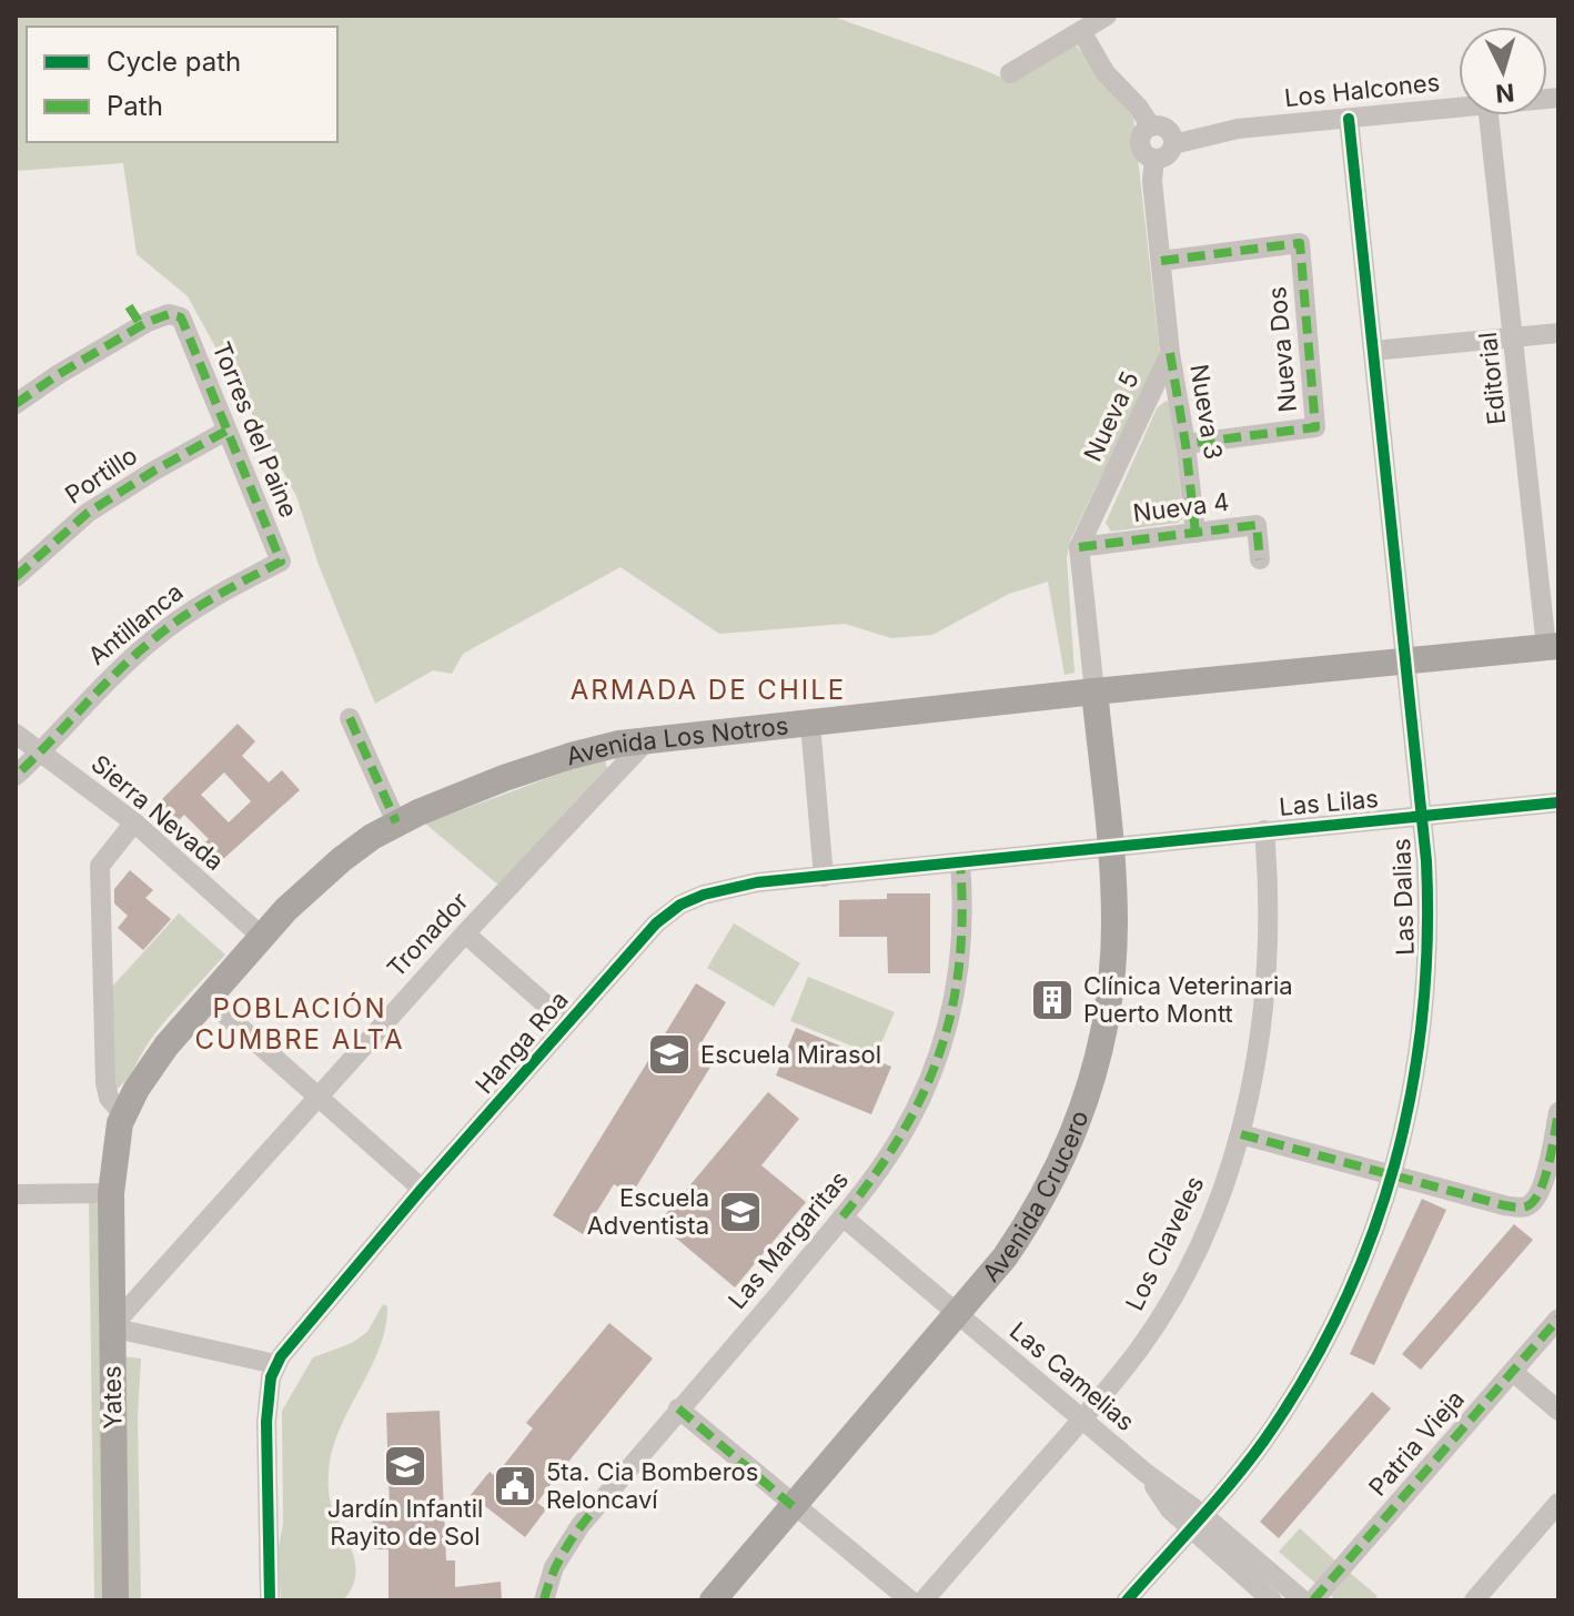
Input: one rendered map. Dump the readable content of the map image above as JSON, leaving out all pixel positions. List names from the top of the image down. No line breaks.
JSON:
{"streets":{"main road":["Avenida Los Notros","Avenida Crucero","Yates"],"street":["Los Halcones","Nueva Dos","Editorial","Nueva 3","Nueva 5","Torres del Paine","Portillo","Nueva 4","Antillanca","Las Lilas","Sierra Nevada","Las Dalias","Tronador","Hanga Roa","Las Margaritas","Los Claveles","Las Camelias","Patria Vieja"]},"crossings":[["Los Halcones","Nueva 5"],["Los Halcones","Las Dalias"],["Nueva Dos","Nueva 3"],["Nueva Dos","Nueva 5"],["Editorial","Avenida Los Notros"],["Nueva 3","Nueva 5"],["Nueva 3","Nueva 4"],["Nueva 5","Nueva 4"],["Torres del Paine","Portillo"],["Torres del Paine","Antillanca"],["Antillanca","Sierra Nevada"],["Avenida Los Notros","Sierra Nevada"],["Avenida Los Notros","Las Dalias"],["Avenida Los Notros","Tronador"],["Avenida Los Notros","Avenida Crucero"],["Avenida Los Notros","Yates"],["Las Lilas","Las Dalias"],["Las Lilas","Hanga Roa"],["Las Lilas","Avenida Crucero"],["Las Lilas","Los Claveles"],["Las Dalias","Las Camelias"],["Tronador","Yates"],["Hanga Roa","Avenida Crucero"],["Hanga Roa","Las Margaritas"],["Avenida Crucero","Las Camelias"],["Las Margaritas","Las Camelias"],["Los Claveles","Las Camelias"]],"districts":["ARMADA DE CHILE","POBLACIÓN CUMBRE ALTA"],"places":{"building":["Clínica Veterinaria Puerto Montt"],"school or university":["Escuela Mirasol","Escuela Adventista","Jardín Infantil Rayito de Sol"],"public building":["5ta. Cia Bomberos Reloncaví"]},"legend":["Cycle path","Path"],"north":"bottom"}
